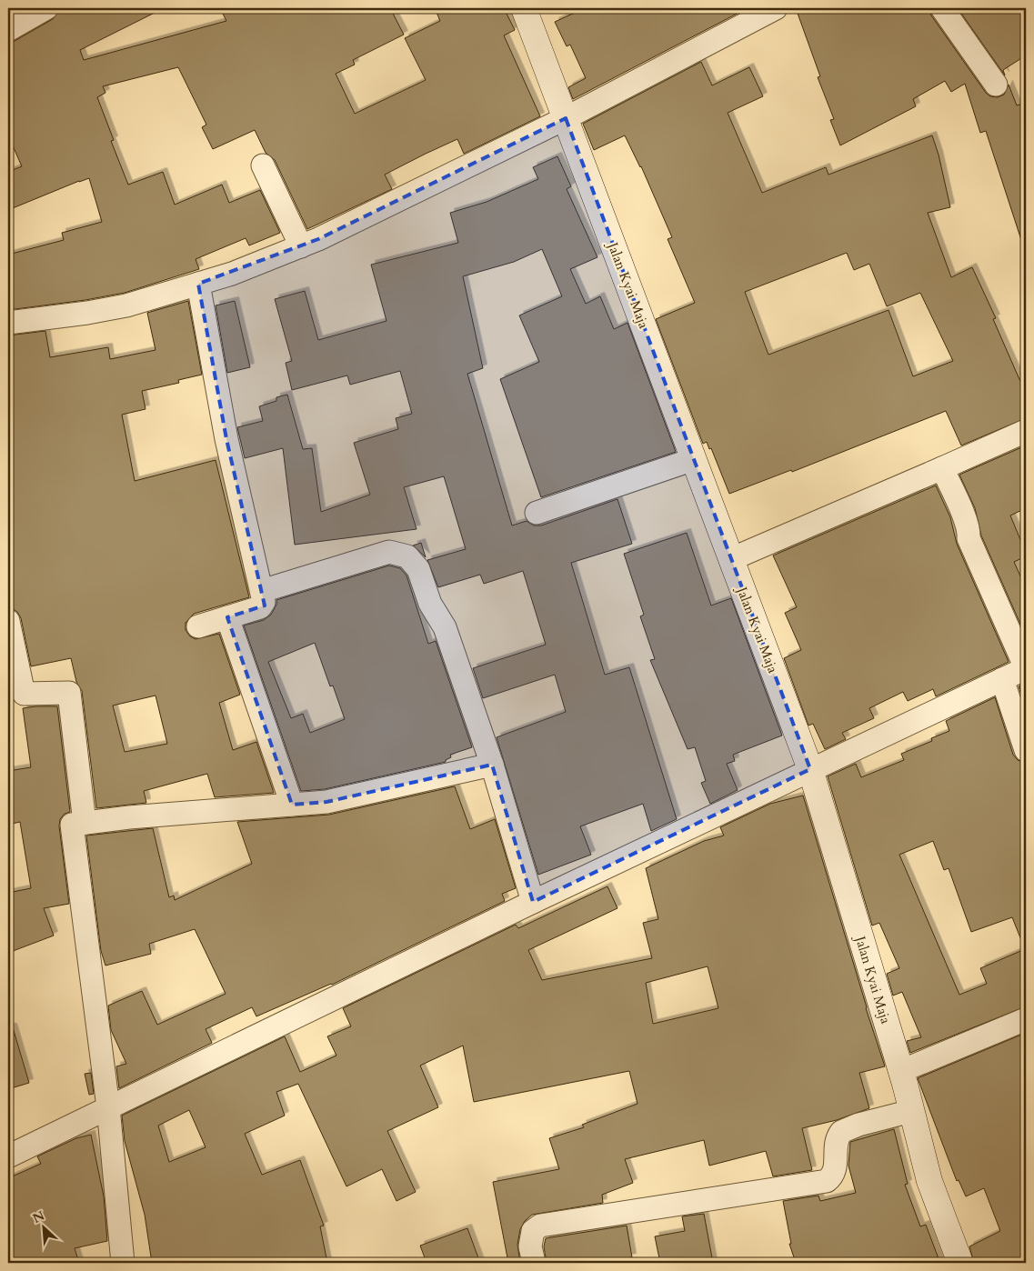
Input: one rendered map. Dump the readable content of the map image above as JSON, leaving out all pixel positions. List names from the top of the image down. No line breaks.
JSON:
{"streets":{"street":["Jalan Kyai Maja"]},"north":"top left"}
